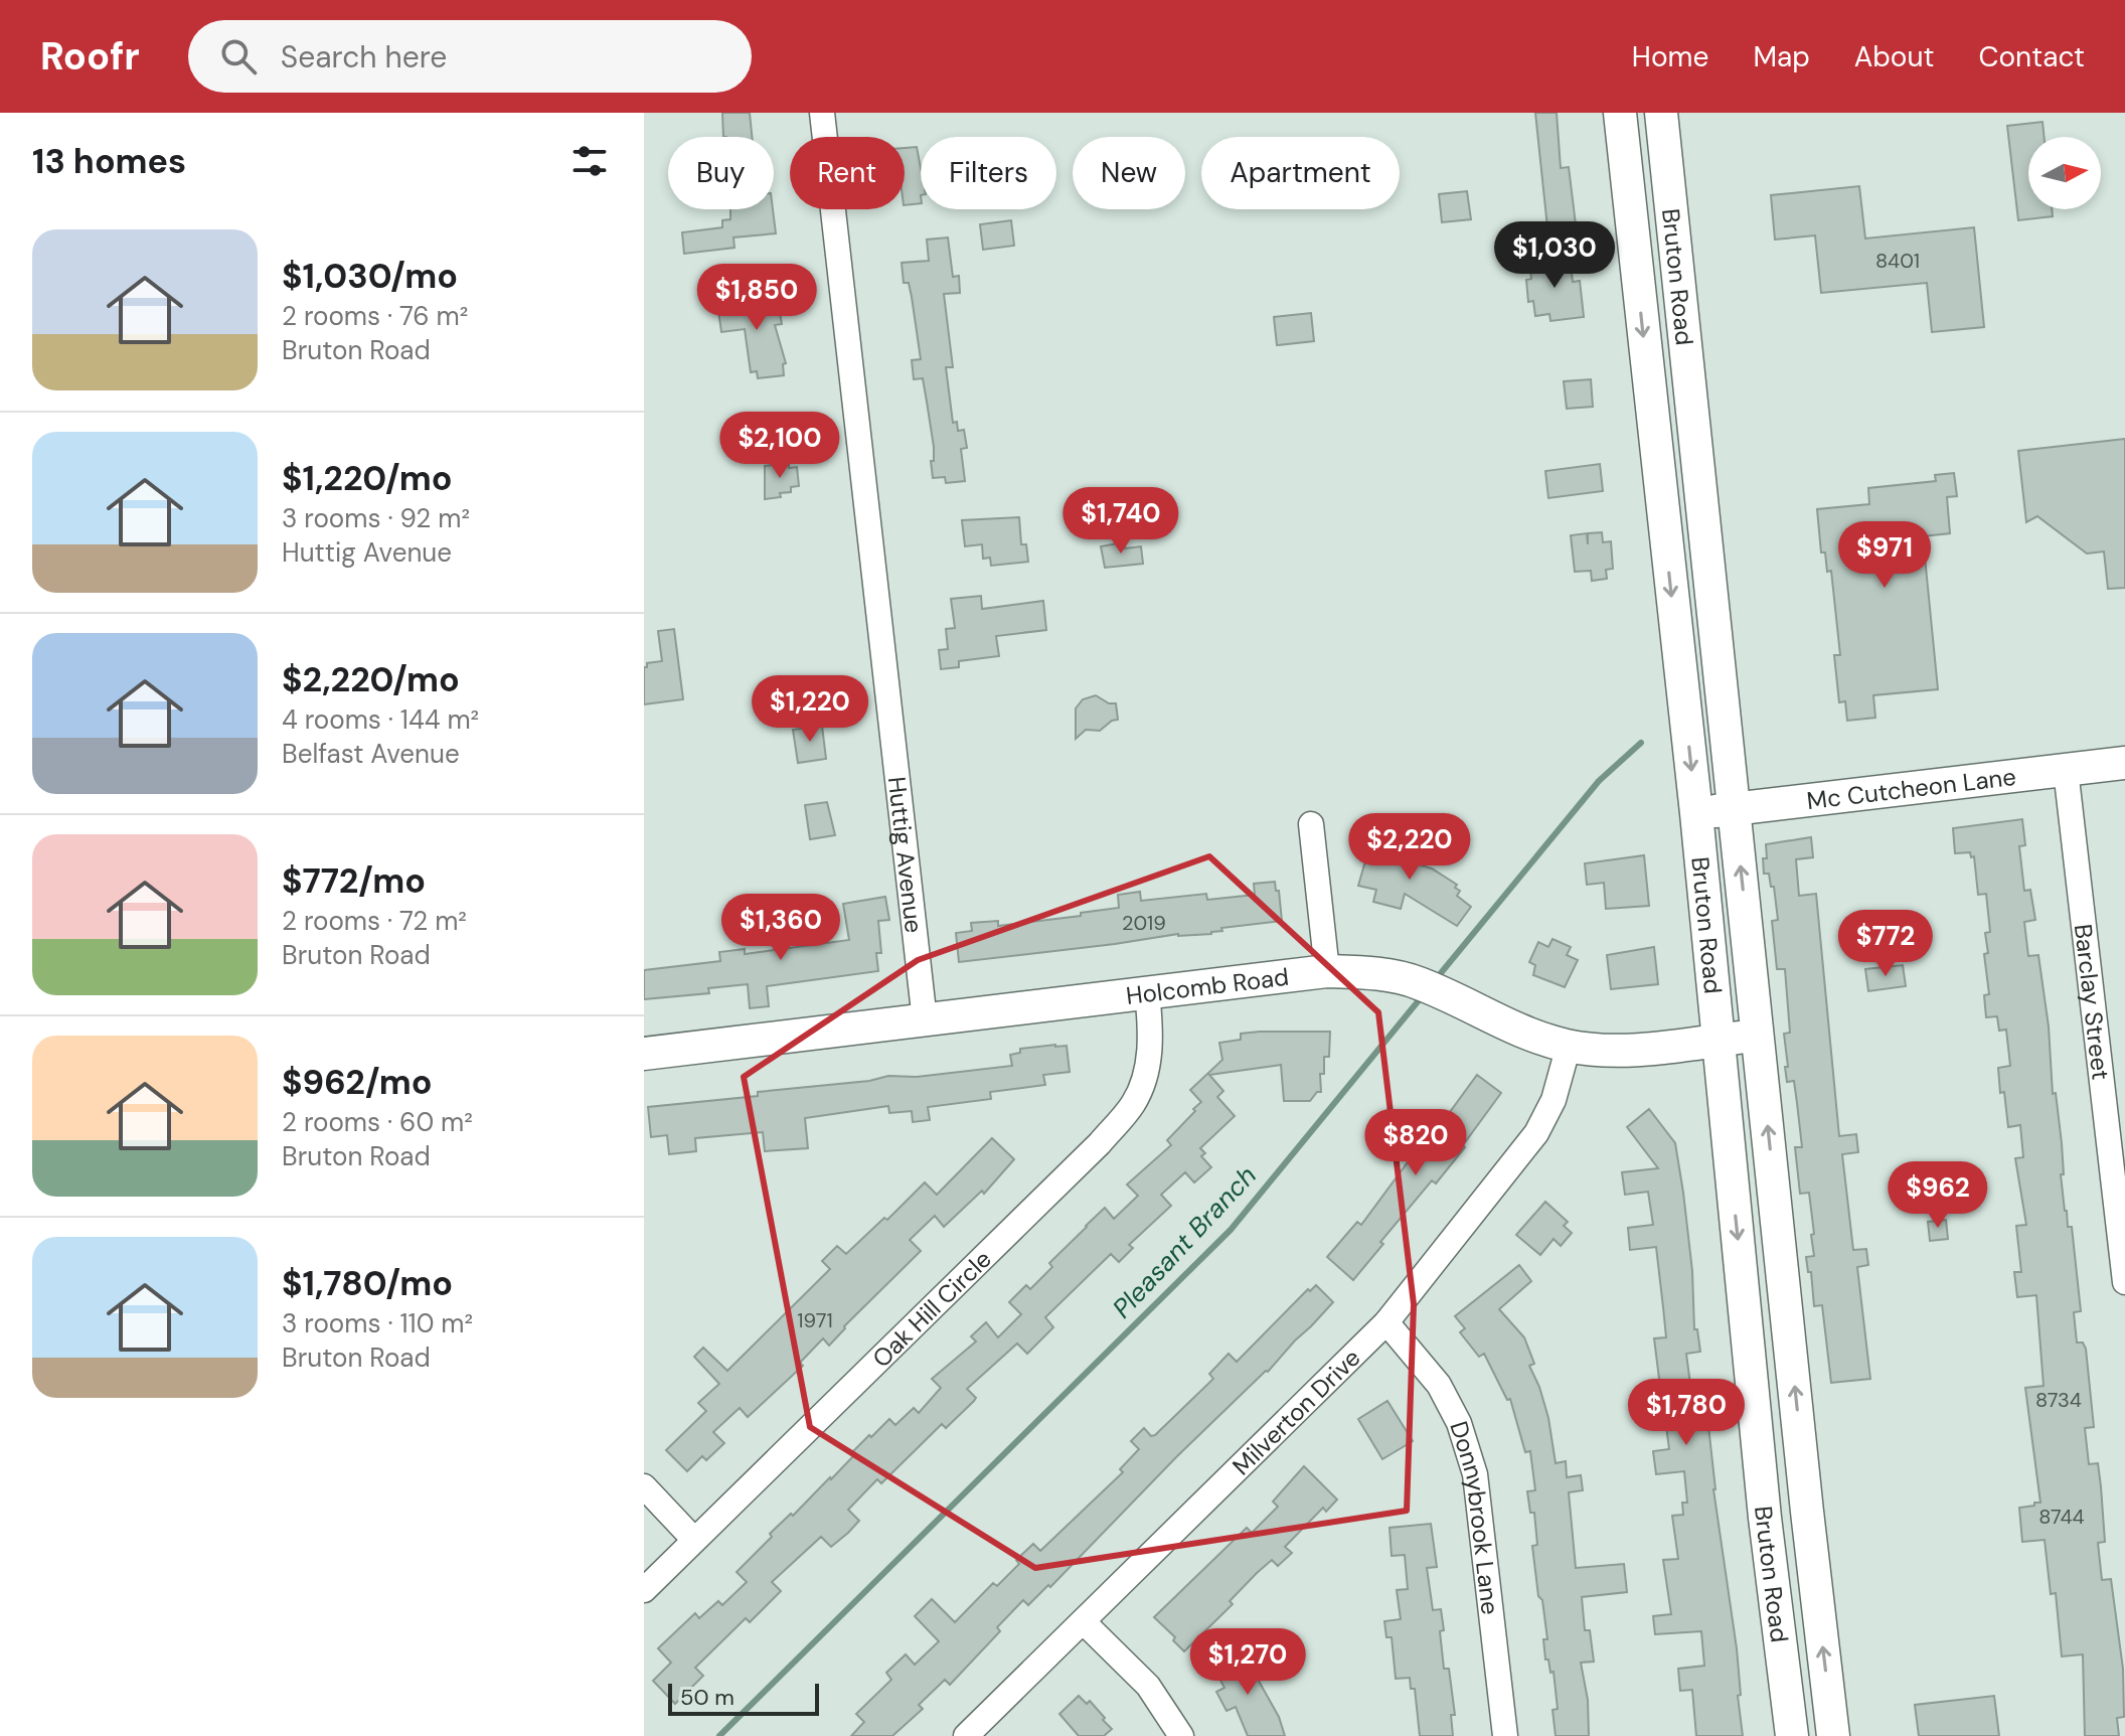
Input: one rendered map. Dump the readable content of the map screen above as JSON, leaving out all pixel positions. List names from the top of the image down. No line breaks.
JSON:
{"streets":{"main road":["Bruton Road","Mc Cutcheon Lane","Holcomb Road"],"street":["Huttig Avenue","Barclay Street","Oak Hill Circle","Milverton Drive","Donnybrook Lane"]},"crossings":[["Bruton Road","Mc Cutcheon Lane"],["Bruton Road","Holcomb Road"],["Mc Cutcheon Lane","Barclay Street"],["Huttig Avenue","Holcomb Road"],["Holcomb Road","Oak Hill Circle"],["Holcomb Road","Milverton Drive"],["Milverton Drive","Donnybrook Lane"]],"water":["Pleasant Branch"],"house_numbers":["8401","2019","1971","8734","8744"],"scale_bar":"50 m","north":"right","page":{"header":"Roofr","search":"Search here","nav":["Home","Map","About","Contact"],"heading":"13 homes","chip":["Buy","Rent","Filters","New","Apartment"],"list":[{"name":"$1,030/mo","note":"2 rooms · 76 m² · Bruton Road"},{"name":"$1,220/mo","note":"3 rooms · 92 m² · Huttig Avenue"},{"name":"$2,220/mo","note":"4 rooms · 144 m² · Belfast Avenue"},{"name":"$772/mo","note":"2 rooms · 72 m² · Bruton Road"},{"name":"$962/mo","note":"2 rooms · 60 m² · Bruton Road"},{"name":"$1,780/mo","note":"3 rooms · 110 m² · Bruton Road"}],"price":["$1,030","$1,850","$2,100","$1,740","$971","$1,220","$2,220","$1,360","$772","$820","$962","$1,780","$1,270"],"scale":"50 m"}}
